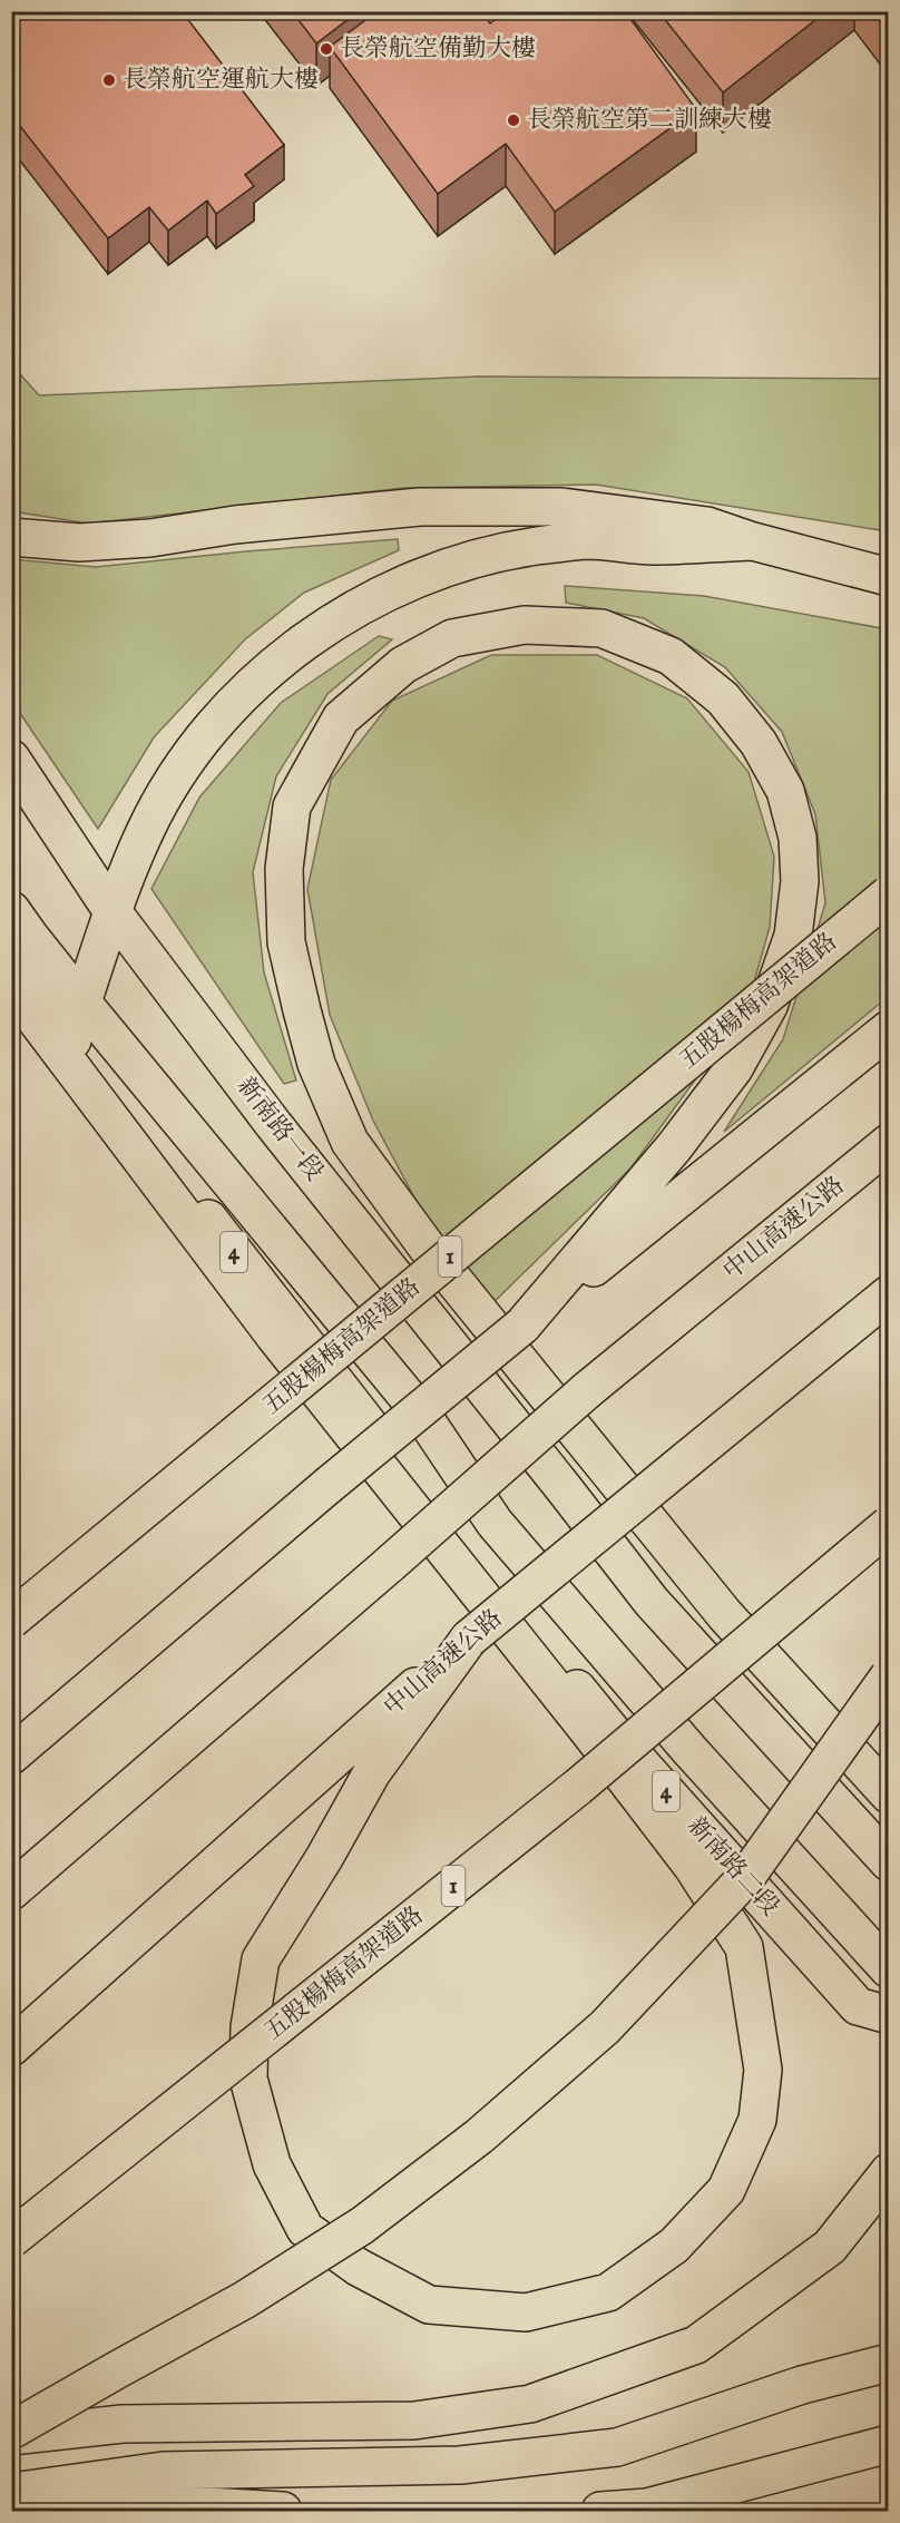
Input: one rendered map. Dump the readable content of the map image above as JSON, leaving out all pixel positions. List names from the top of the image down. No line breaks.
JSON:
{"streets":{"main road":["五股楊梅高架道路","新南路一段","中山高速公路","4","1","新南路二段"]},"crossings":[["4","新南路二段"]],"places":["長榮航空備勤大樓","長榮航空運航大樓","長榮航空第二訓練大樓"]}
